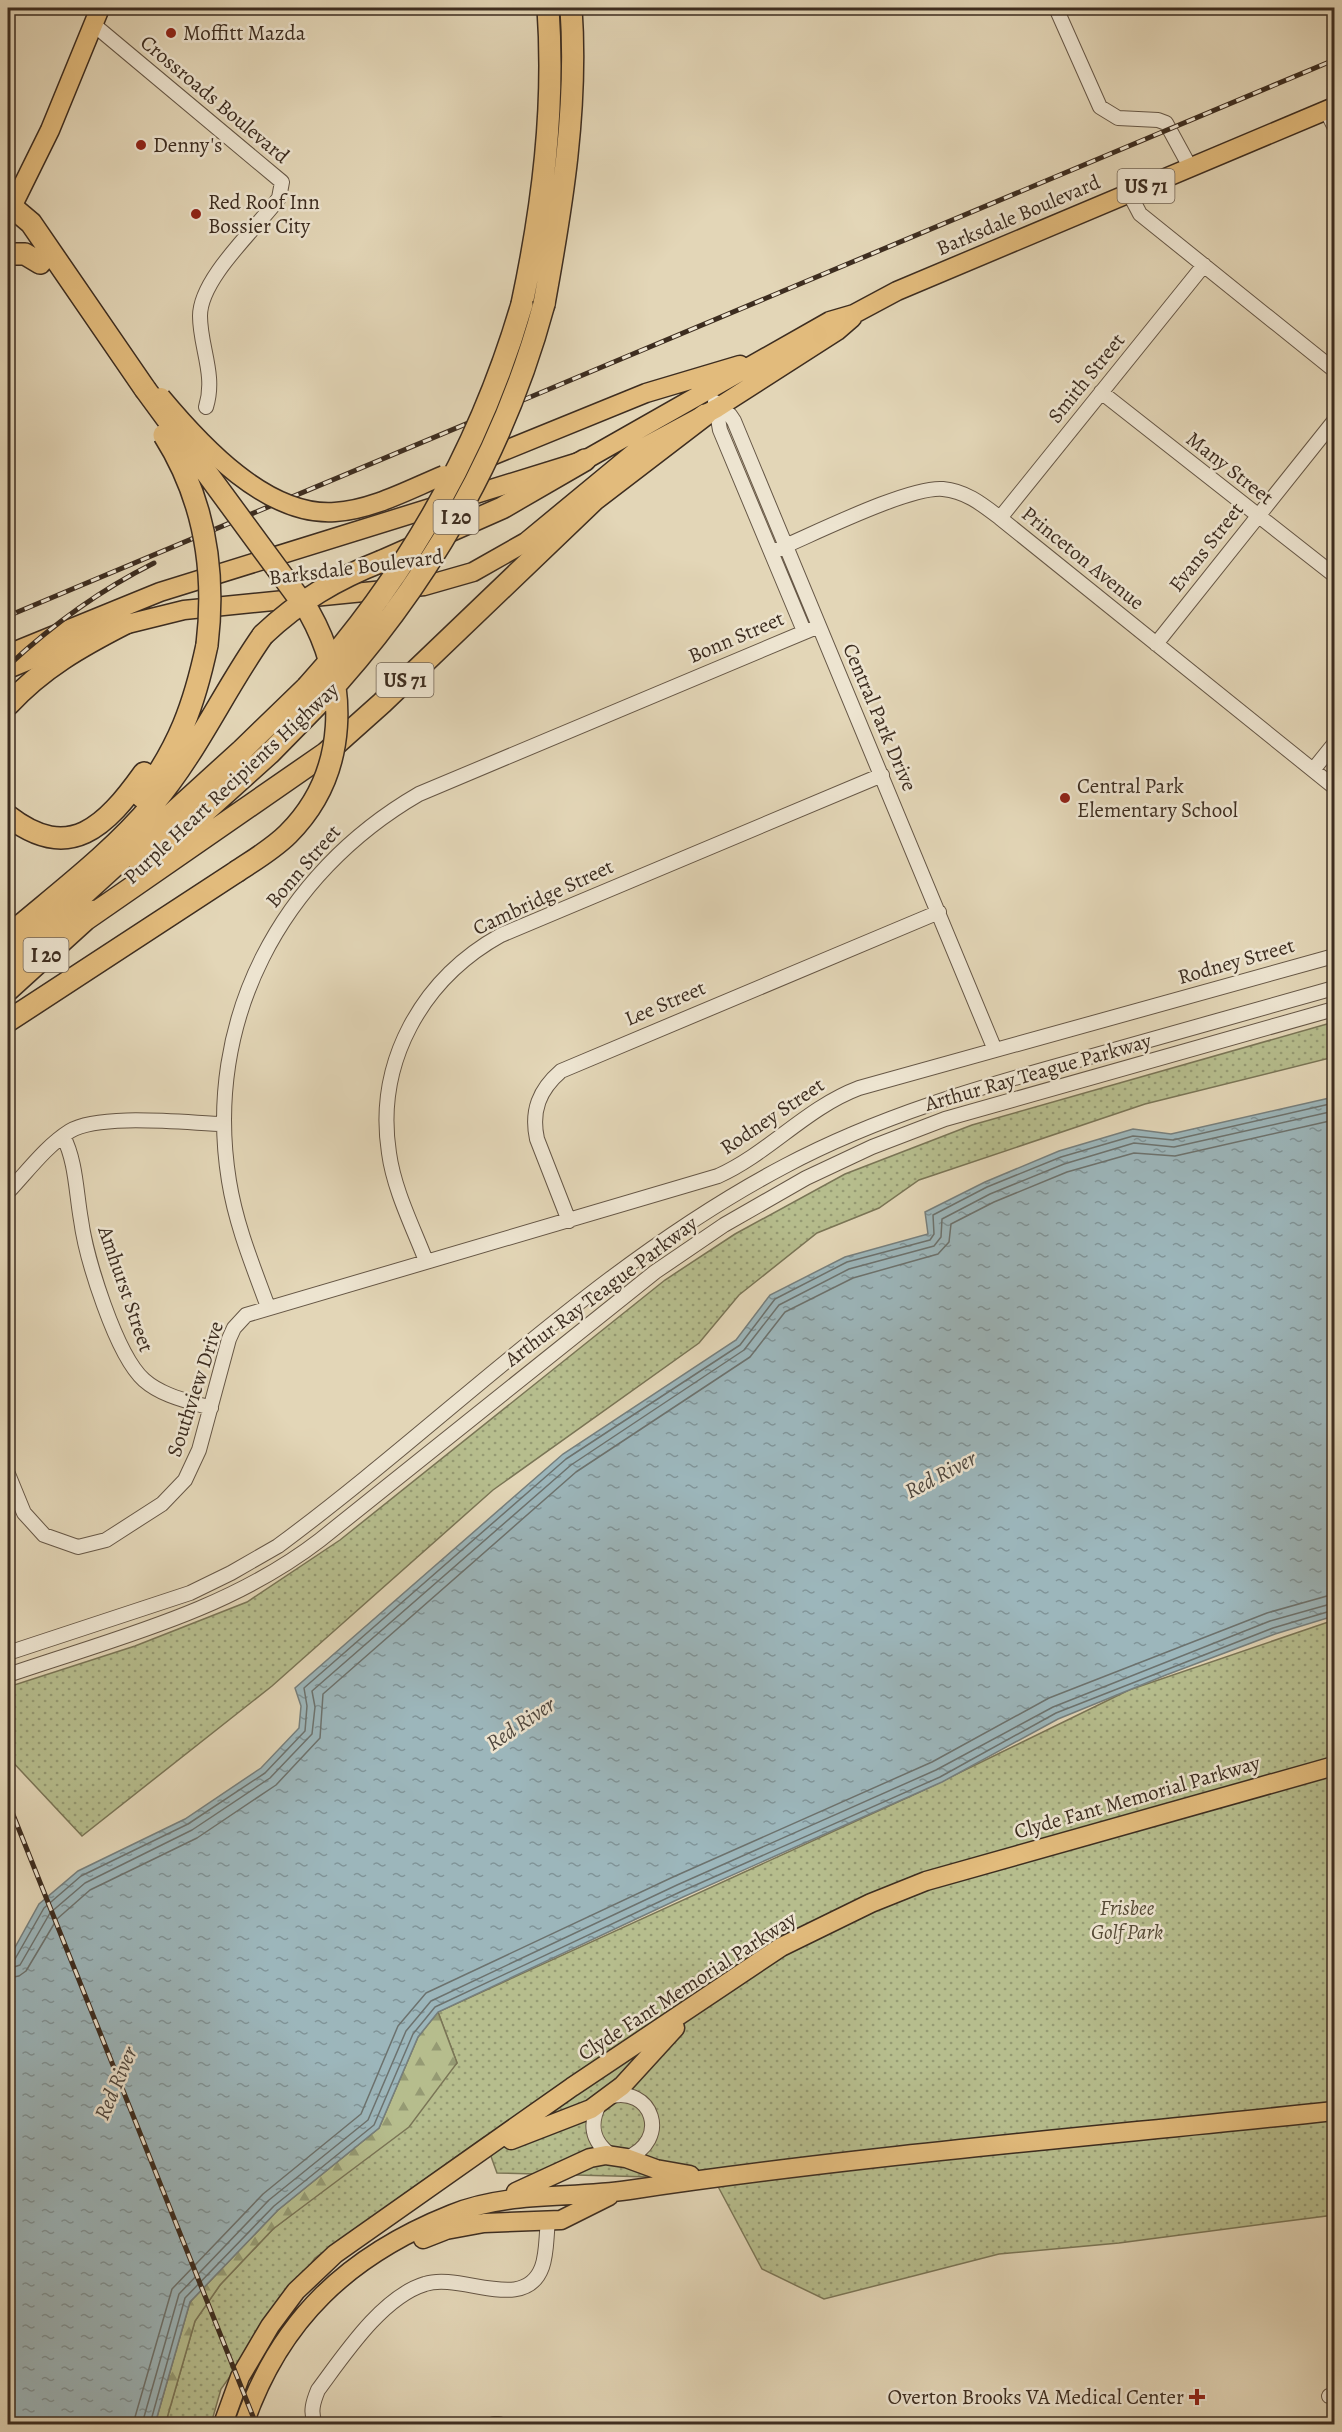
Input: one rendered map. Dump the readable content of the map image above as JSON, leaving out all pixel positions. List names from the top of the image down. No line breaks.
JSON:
{"streets":{"highway":["US 71","I 20","Purple Heart Recipients Highway"],"main road":["Barksdale Boulevard","Clyde Fant Memorial Parkway"],"street":["Crossroads Boulevard","Smith Street","Many Street","Evans Street","Princeton Avenue","Bonn Street","Central Park Drive","Cambridge Street","Rodney Street","Lee Street","Arthur Ray Teague Parkway","Amhurst Street","Southview Drive"]},"crossings":[["US 71","Barksdale Boulevard"],["US 71","Central Park Drive"],["US 71","Purple Heart Recipients Highway"],["Barksdale Boulevard","Central Park Drive"],["Smith Street","Many Street"],["Smith Street","Princeton Avenue"],["Many Street","Evans Street"],["Evans Street","Princeton Avenue"],["Princeton Avenue","Central Park Drive"],["Bonn Street","Central Park Drive"],["Bonn Street","Rodney Street"],["Bonn Street","Southview Drive"],["Central Park Drive","Cambridge Street"],["Central Park Drive","Rodney Street"],["Central Park Drive","Lee Street"],["Cambridge Street","Rodney Street"],["Rodney Street","Lee Street"],["Rodney Street","Southview Drive"],["Amhurst Street","Southview Drive"]],"water":["Red River"],"parks":["Frisbee Golf Park"],"places":{"other":["Moffitt Mazda","Denny's","Red Roof Inn Bossier City","Central Park Elementary School"],"health":["Overton Brooks VA Medical Center"]}}
